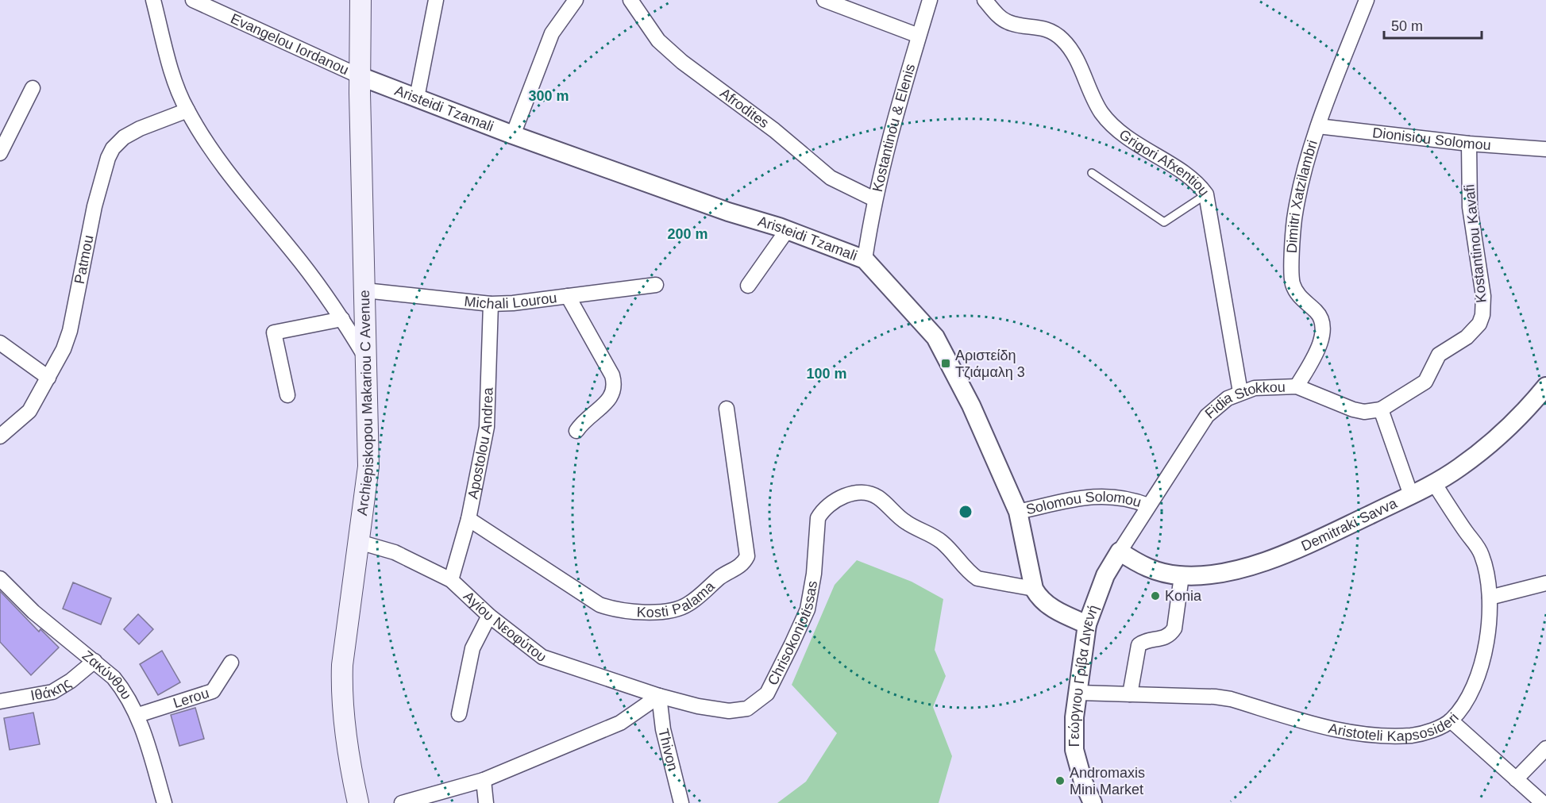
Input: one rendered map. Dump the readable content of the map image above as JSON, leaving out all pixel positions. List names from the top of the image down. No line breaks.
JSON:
{"streets":{"main road":["Archiepiskopou Makariou C Avenue"],"street":["Evangelou Iordanou","Afrodites","Aristeidi Tzamali","Kostantinou & Elenis","Dionisiou Solomou","Grigori Afxentiou","Dimitri Xatzilambri","Kostantinou Kavafi","Patmou","Michali Lourou","Fidia Stokkou","Apostolou Andrea","Solomou Solomou","Demitraki Savva","Kosti Palama","Αγίου Νεοφύτου","Chrisokoniotissas","Ζακύνθου","Γεώργιου Γρίβα Διγενή","Ιθάκης","Lerou","Aristoteli Kapsosideri","Thivon"]},"crossings":[["Evangelou Iordanou","Aristeidi Tzamali"],["Evangelou Iordanou","Archiepiskopou Makariou C Avenue"],["Afrodites","Kostantinou & Elenis"],["Aristeidi Tzamali","Kostantinou & Elenis"],["Aristeidi Tzamali","Archiepiskopou Makariou C Avenue"],["Aristeidi Tzamali","Solomou Solomou"],["Aristeidi Tzamali","Chrisokoniotissas"],["Dionisiou Solomou","Dimitri Xatzilambri"],["Dionisiou Solomou","Kostantinou Kavafi"],["Grigori Afxentiou","Fidia Stokkou"],["Dimitri Xatzilambri","Fidia Stokkou"],["Kostantinou Kavafi","Fidia Stokkou"],["Michali Lourou","Archiepiskopou Makariou C Avenue"],["Michali Lourou","Apostolou Andrea"],["Archiepiskopou Makariou C Avenue","Αγίου Νεοφύτου"],["Fidia Stokkou","Solomou Solomou"],["Fidia Stokkou","Demitraki Savva"],["Fidia Stokkou","Γεώργιου Γρίβα Διγενή"],["Apostolou Andrea","Kosti Palama"],["Apostolou Andrea","Αγίου Νεοφύτου"],["Demitraki Savva","Γεώργιου Γρίβα Διγενή"],["Demitraki Savva","Aristoteli Kapsosideri"],["Αγίου Νεοφύτου","Chrisokoniotissas"],["Αγίου Νεοφύτου","Thivon"],["Chrisokoniotissas","Thivon"],["Ζακύνθου","Ιθάκης"],["Ζακύνθου","Lerou"],["Γεώργιου Γρίβα Διγενή","Aristoteli Kapsosideri"]],"places":{"transit":["Αριστείδη Τζιάμαλη 3"],"other":["Konia","Andromaxis Mini Market"]},"scale_bar":"50 m","rings":["300 m","200 m","100 m"]}
